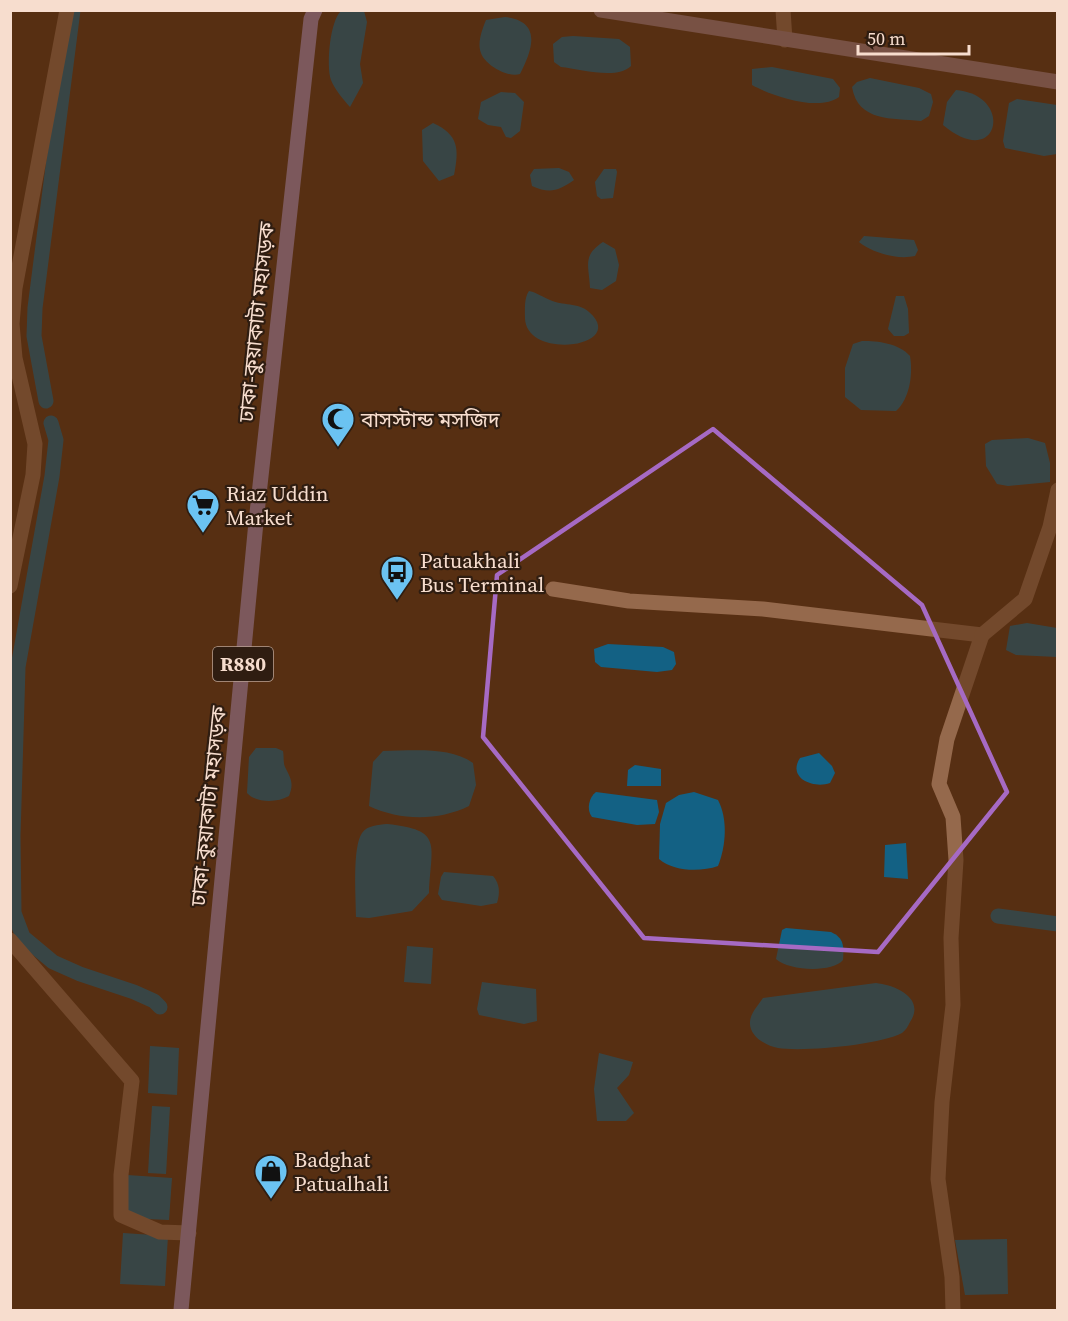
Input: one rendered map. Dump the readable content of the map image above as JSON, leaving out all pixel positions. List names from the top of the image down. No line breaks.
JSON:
{"streets":{"main road":["ঢাকা-কুয়াকাটা মহাসড়ক","R880"]},"places":{"mosque":["বাসস্টান্ড মসজিদ"],"supermarket":["Riaz Uddin Market"],"bus stop":["Patuakhali Bus Terminal"],"shop":["Badghat Patualhali"]},"scale_bar":"50 m"}
